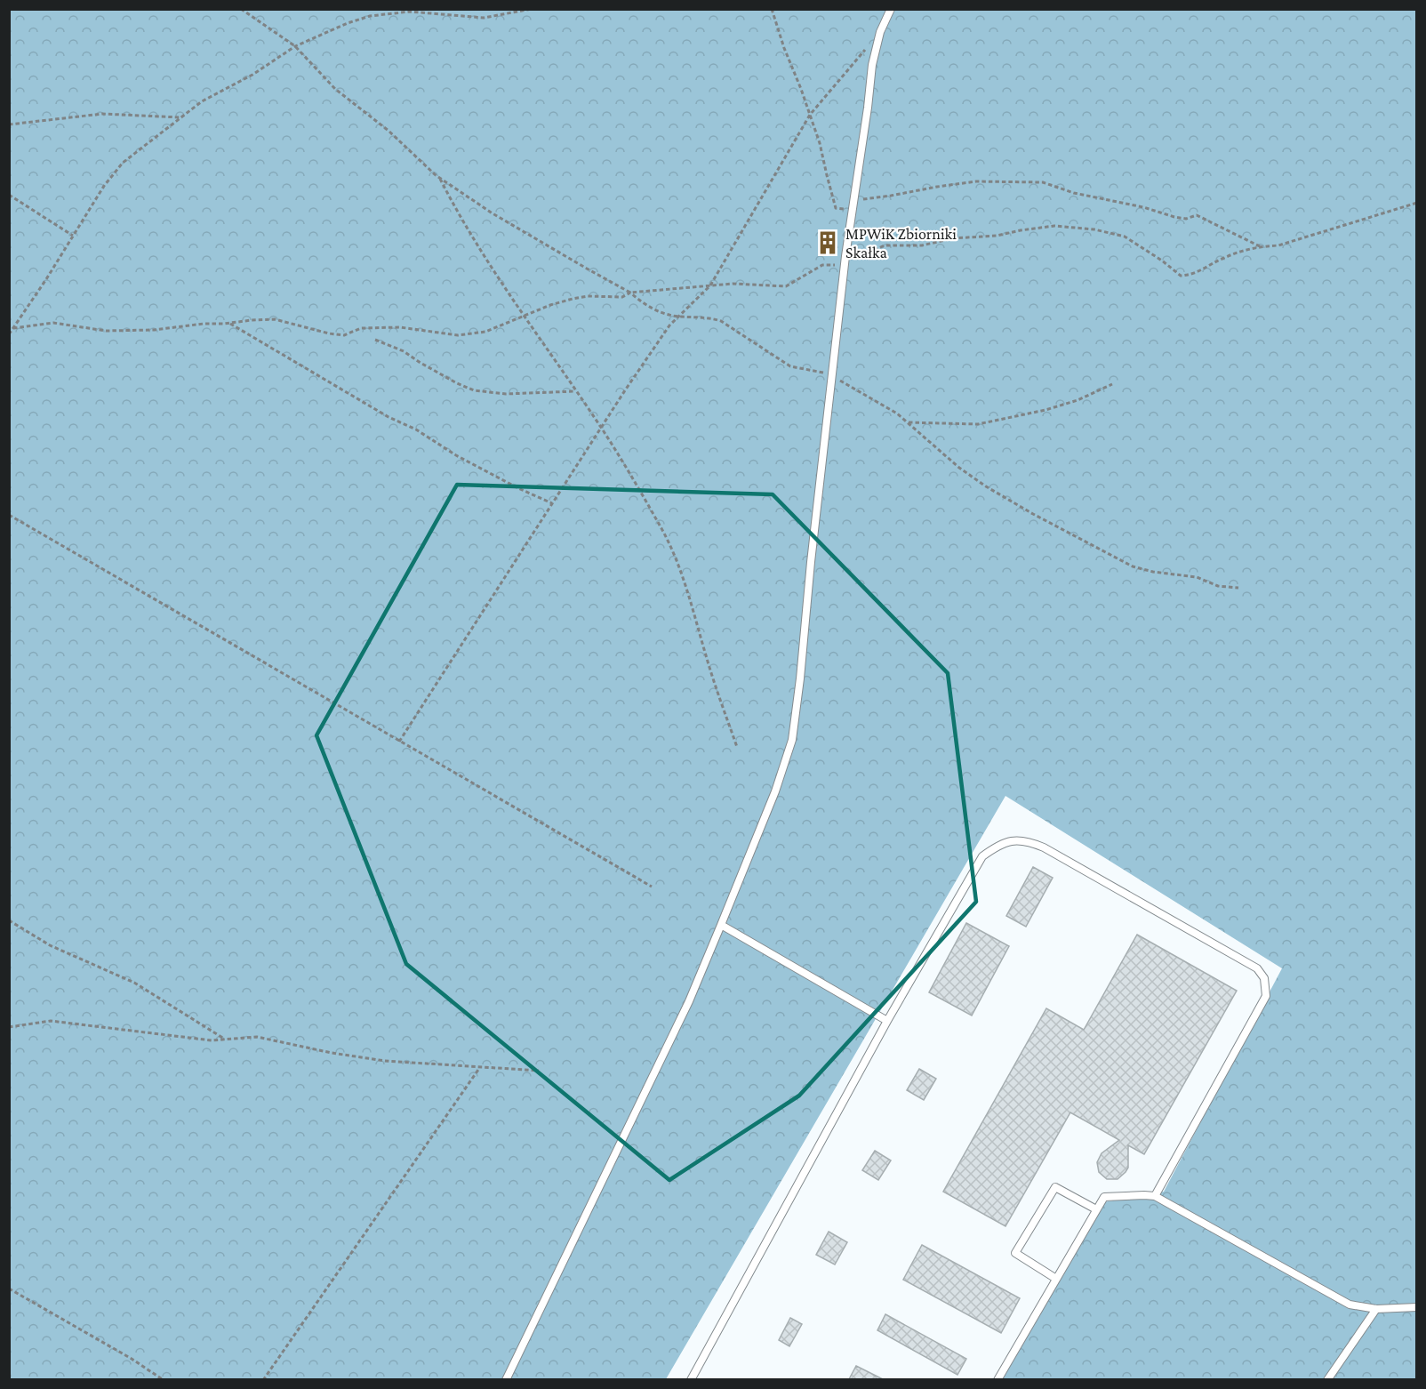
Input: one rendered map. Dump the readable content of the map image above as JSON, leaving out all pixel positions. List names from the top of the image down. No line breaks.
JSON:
{"places":{"building":["MPWiK Zbiorniki Skałka"]}}
